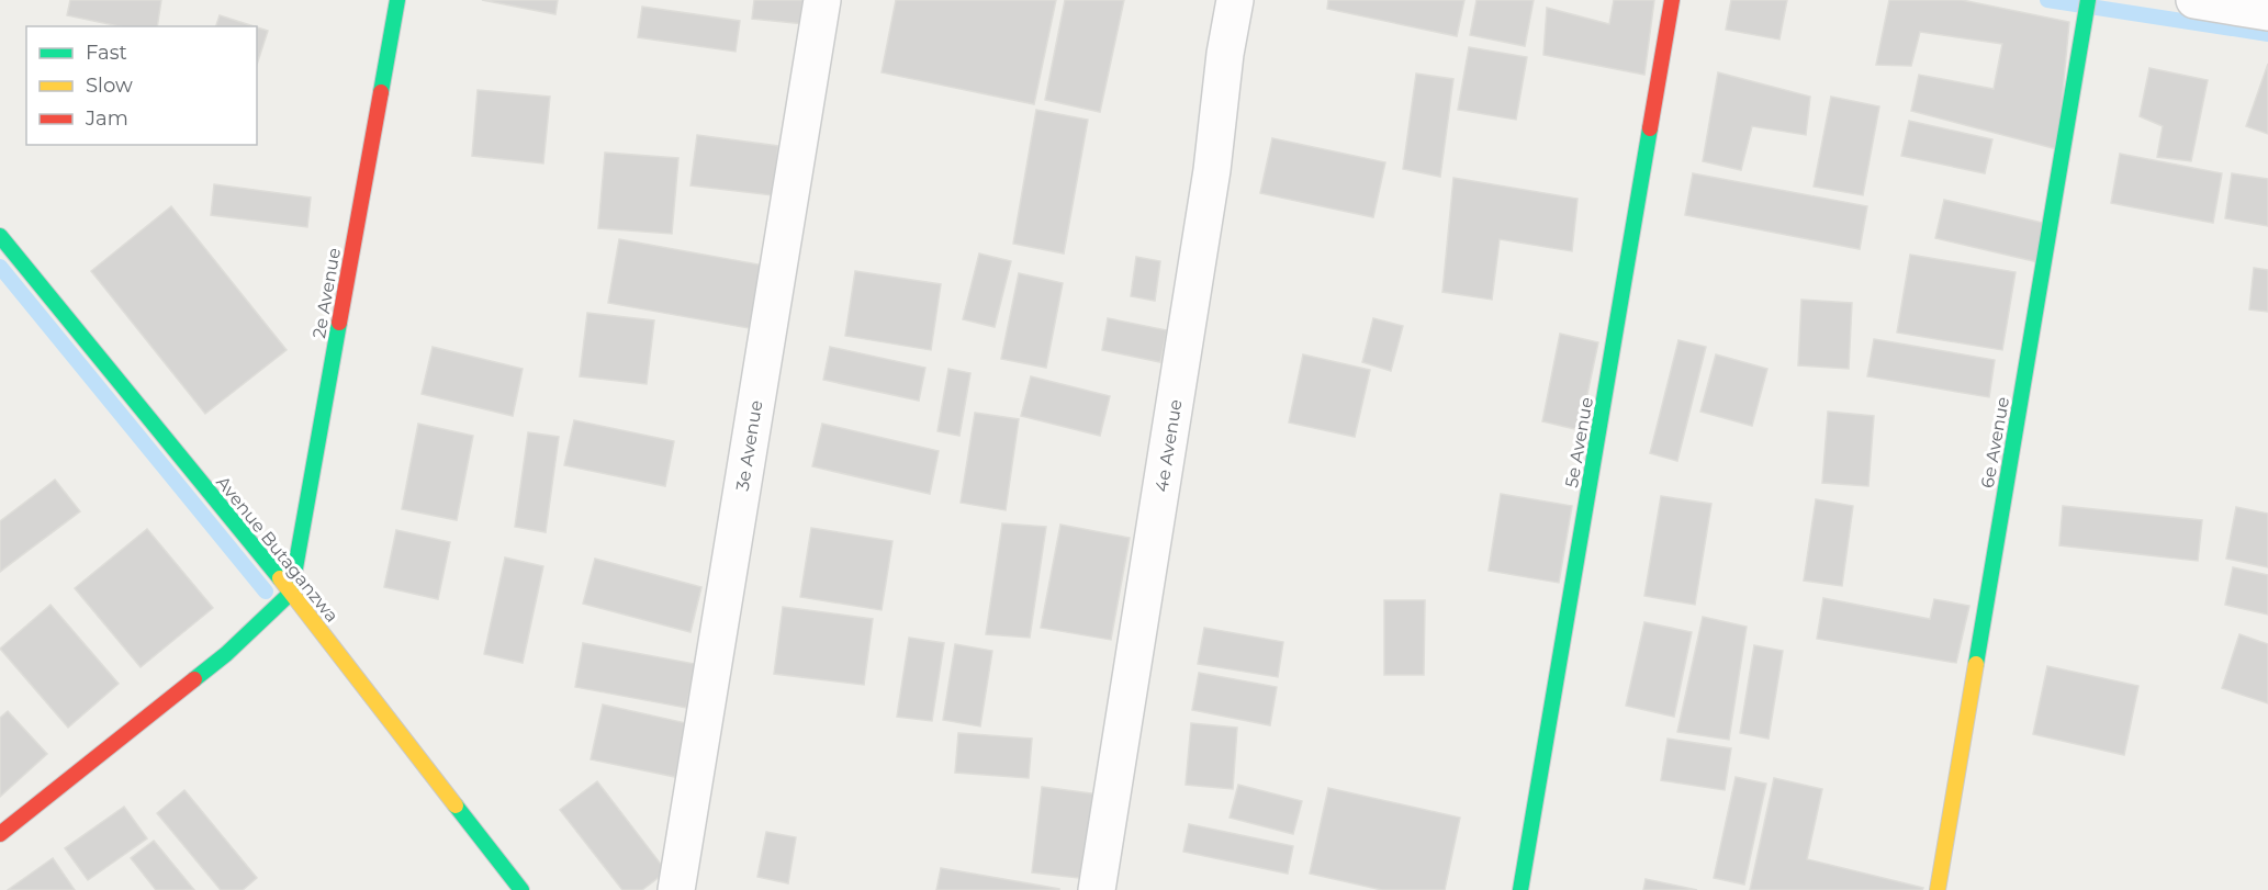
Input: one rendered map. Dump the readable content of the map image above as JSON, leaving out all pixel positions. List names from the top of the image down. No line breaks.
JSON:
{"streets":{"street":["2e Avenue","5e Avenue","6e Avenue","3e Avenue","4e Avenue","Avenue Butaganzwa"]},"crossings":[["2e Avenue","Avenue Butaganzwa"]],"legend":["Fast","Slow","Jam"]}
